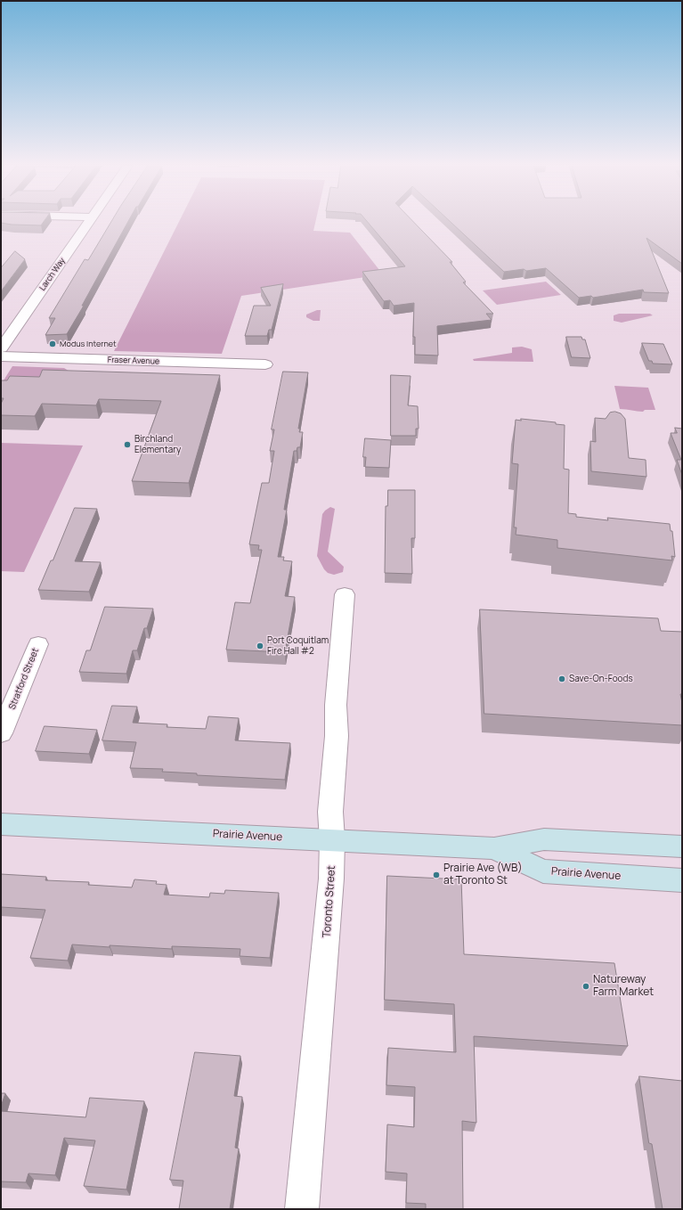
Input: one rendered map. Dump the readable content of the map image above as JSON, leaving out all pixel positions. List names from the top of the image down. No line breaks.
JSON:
{"streets":{"main road":["Prairie Avenue"],"street":["Larch Way","Fraser Avenue","Stratford Street","Toronto Street"]},"crossings":[["Prairie Avenue","Toronto Street"]],"places":["Modus Internet","Birchland Elementary","Port Coquitlam Fire Hall #2","Save-On-Foods","Prairie Ave (WB) at Toronto St","Natureway Farm Market"]}
